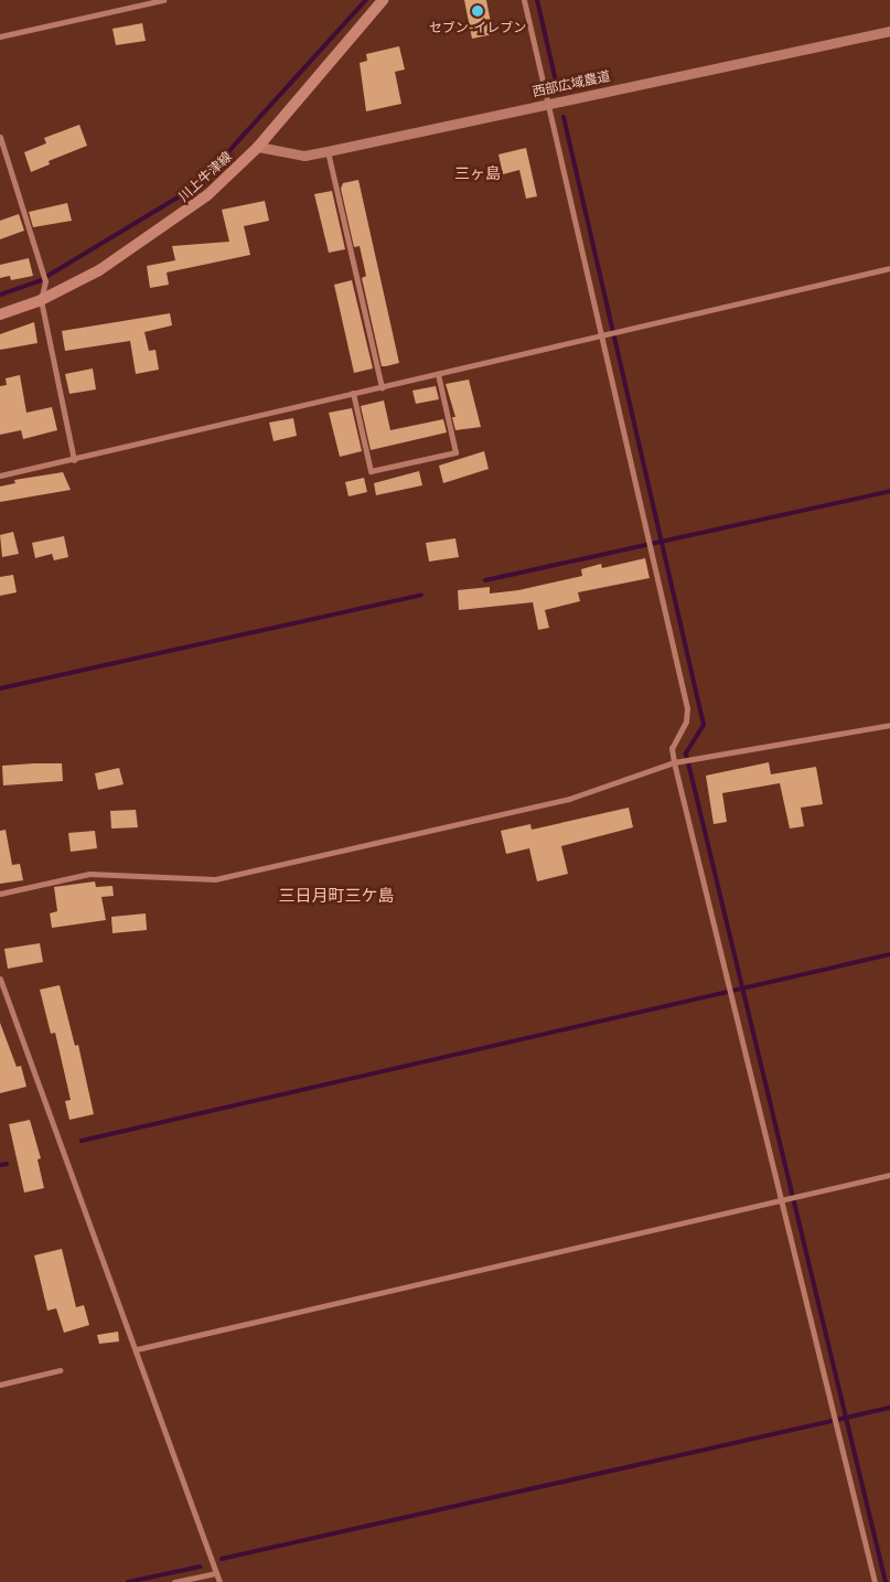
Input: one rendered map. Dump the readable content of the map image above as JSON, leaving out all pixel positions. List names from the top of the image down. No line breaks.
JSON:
{"streets":{"main road":["川上牛津線"],"street":["西部広域農道"]},"crossings":[["西部広域農道","川上牛津線"]],"districts":["三ヶ島","三日月町三ケ島"],"places":["セブン-イレブン"]}
